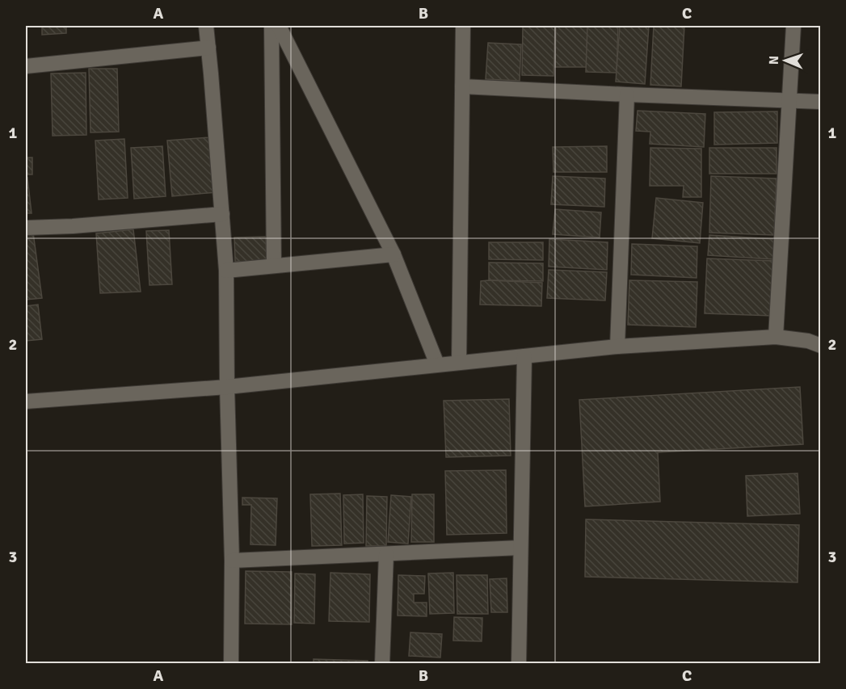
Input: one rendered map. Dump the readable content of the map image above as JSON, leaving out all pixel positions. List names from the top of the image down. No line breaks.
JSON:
{"north":"left","grid":{"columns":["A","B","C"],"rows":["1","2","3"]}}
